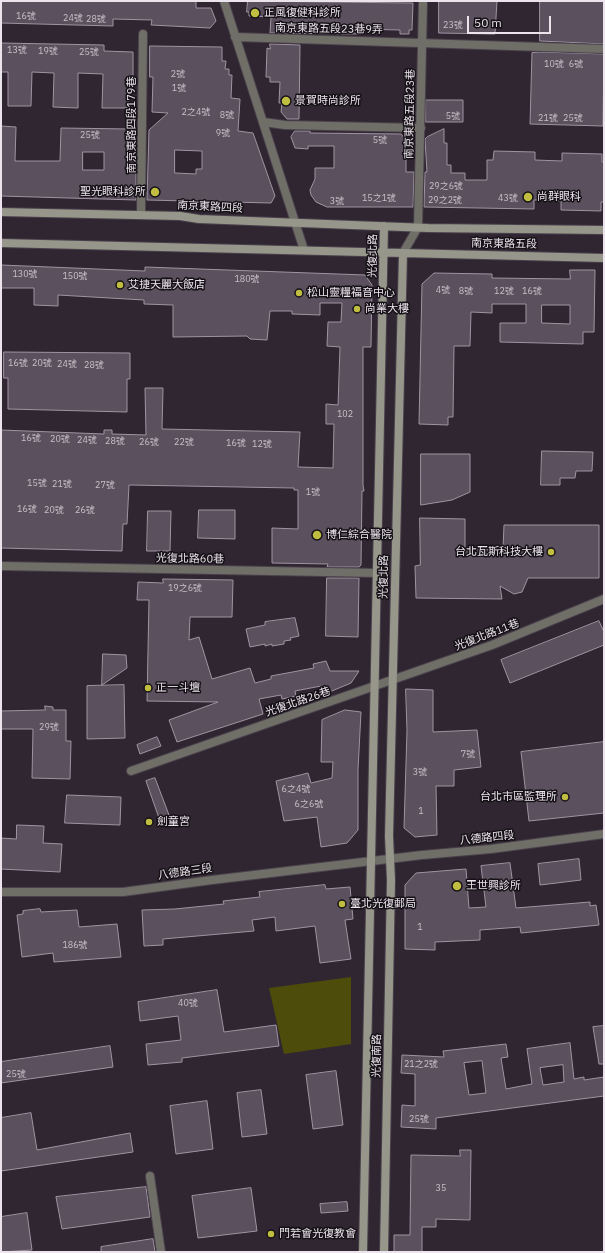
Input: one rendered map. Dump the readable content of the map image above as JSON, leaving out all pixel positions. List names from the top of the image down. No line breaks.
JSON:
{"streets":{"main road":["南京東路四段","南京東路五段","光復北路","光復南路"],"street":["南京東路五段23巷9弄","南京東路五段23巷","南京東路四段179巷","光復北路60巷","光復北路11巷","光復北路26巷","八德路四段","八德路三段"]},"crossings":[["南京東路五段23巷9弄","南京東路五段23巷"],["南京東路五段23巷","南京東路四段"],["南京東路五段23巷","南京東路五段"],["南京東路五段23巷","光復北路"],["南京東路四段179巷","南京東路四段"],["南京東路四段","南京東路五段"],["南京東路四段","光復北路"],["南京東路五段","光復北路"],["光復北路","光復北路60巷"],["光復北路","光復北路11巷"],["光復北路","光復北路26巷"],["光復北路","八德路四段"],["光復北路","八德路三段"],["光復北路","光復南路"],["光復北路11巷","光復北路26巷"],["八德路四段","八德路三段"],["八德路四段","光復南路"],["八德路三段","光復南路"]],"places":["正風復健科診所","景賀時尚診所","聖光眼科診所","尚群眼科","艾捷天麗大飯店","松山靈糧福音中心","尚業大樓","博仁綜合醫院","台北瓦斯科技大樓","正一斗壇","台北市區監理所","劍童宮","王世興診所","臺北光復郵局","門若會光復教會"],"house_numbers":["16號","24號","28號","23號","13號","19號","25號","10號","6號","2號","1號","2之4號","8號","5號","21號","25號","9號","25號","5號","29之6號","15之1號","43號","29之2號","3號","130號","150號","180號","4號","8號","12號","16號","16號","20號","24號","28號","102","16號","20號","24號","28號","26號","22號","16號","12號","15號","21號","27號","1號","16號","20號","26號","19之6號","29號","7號","3號","6之4號","6之6號","1","1","186號","40號","21之2號","25號","25號","35"],"scale_bar":"50 m"}
